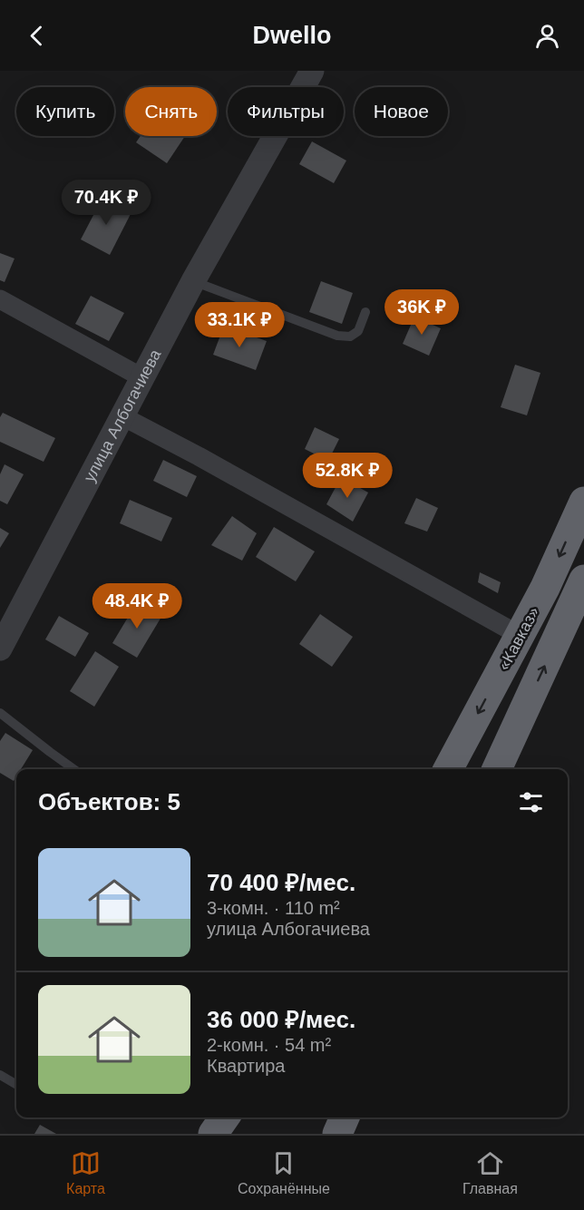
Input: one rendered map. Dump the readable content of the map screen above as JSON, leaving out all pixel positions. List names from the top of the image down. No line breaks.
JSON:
{"streets":{"highway":["«Кавказ»"],"street":["улица Албогачиева"]},"page":{"header":"Dwello","chip":["Купить","Снять","Фильтры","Новое"],"price":["70.4K ₽","36K ₽","33.1K ₽","52.8K ₽","48.4K ₽"],"heading":"Объектов: 5","list":[{"name":"70 400 ₽/мес.","note":"3-комн. · 110 m² · улица Албогачиева"},{"name":"36 000 ₽/мес.","note":"2-комн. · 54 m² · Квартира"}],"tabs":["Карта","Сохранённые","Главная"]}}
